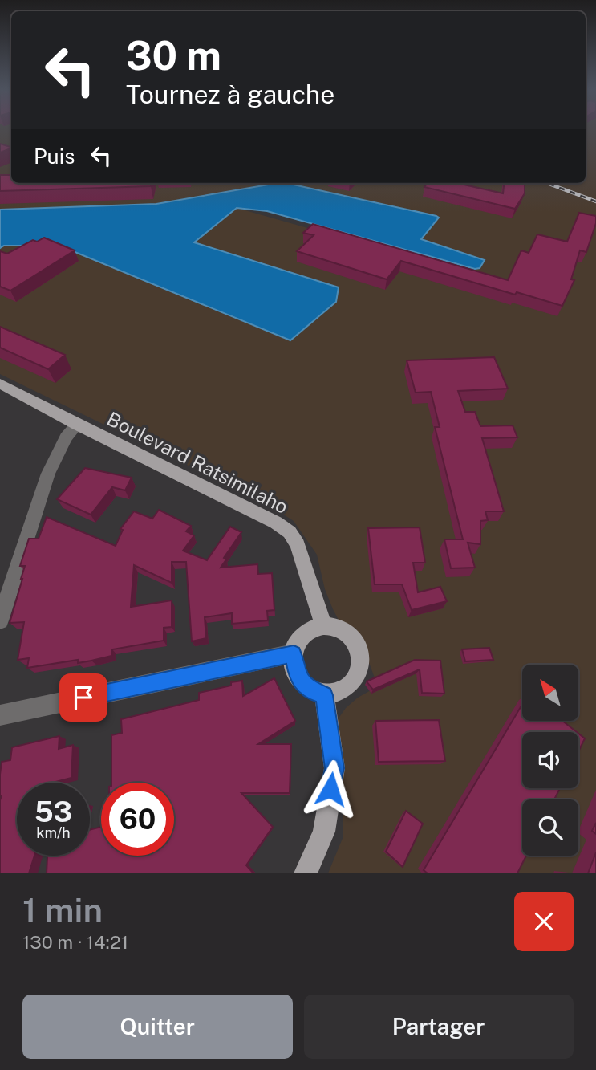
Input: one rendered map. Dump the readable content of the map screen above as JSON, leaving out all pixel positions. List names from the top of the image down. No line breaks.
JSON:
{"streets":{"main road":["Boulevard Ratsimilaho"]},"north":"top left","page":{"turn":["30 m","Tournez à gauche"],"then":"Puis","speed":"53 km/h","limit":"60","heading":["1 min","130 m · 14:21"],"buttons":["Quitter","Partager"]}}
